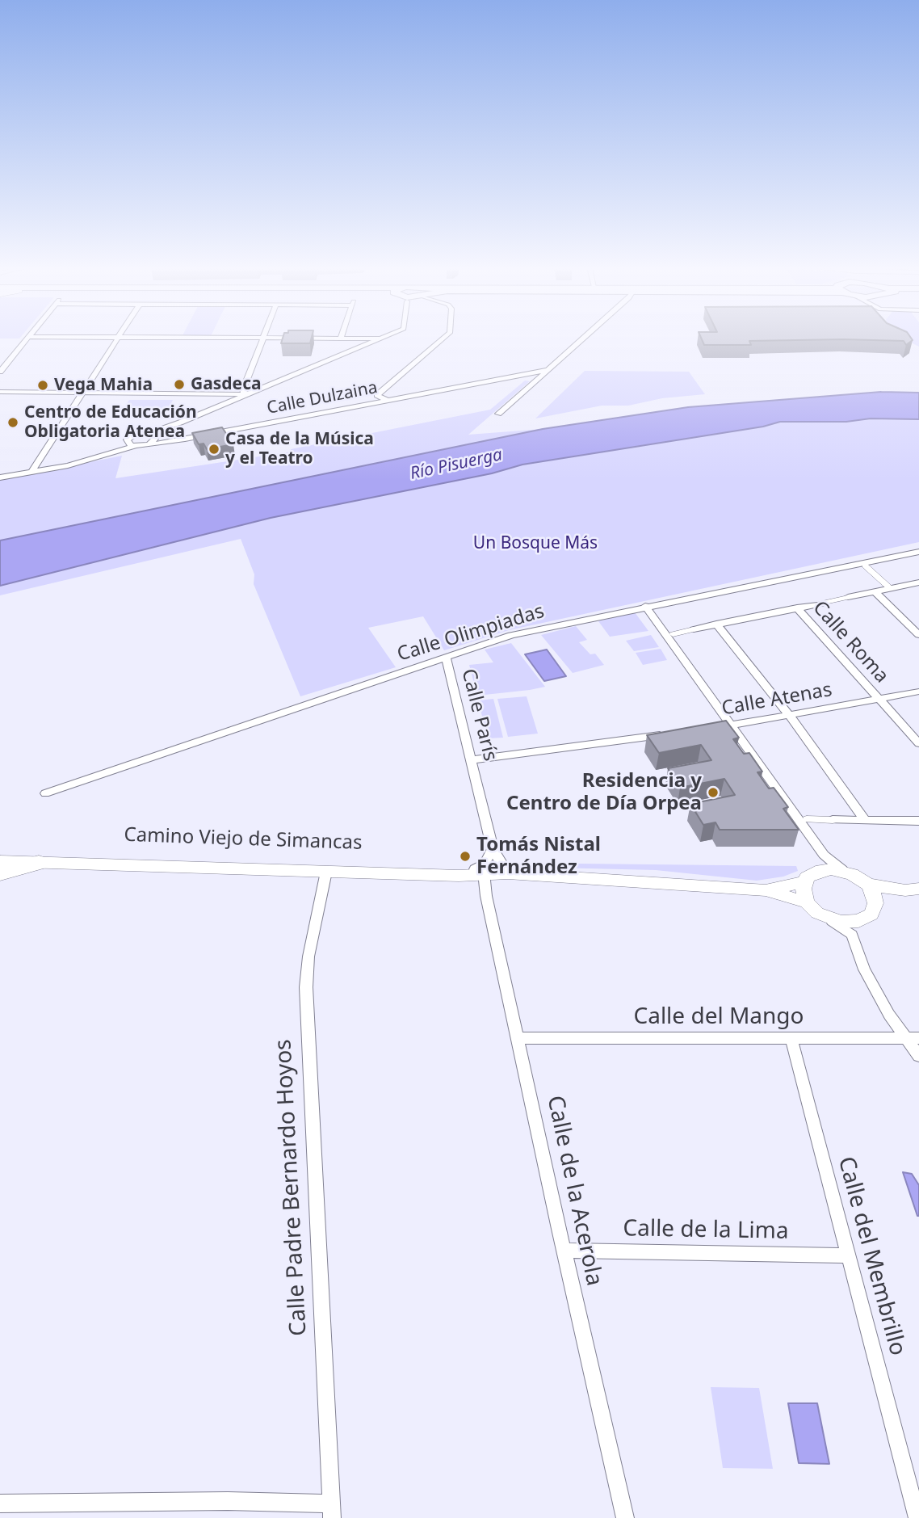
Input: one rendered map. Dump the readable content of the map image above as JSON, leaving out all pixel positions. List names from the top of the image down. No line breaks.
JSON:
{"streets":{"main road":["Camino Viejo de Simancas"],"street":["Calle Dulzaina","Calle Olimpiadas","Calle Roma","Calle Atenas","Calle París","Calle del Mango","Calle Padre Bernardo Hoyos","Calle de la Acerola","Calle de la Lima","Calle del Membrillo"]},"crossings":[["Calle Olimpiadas","Calle París"],["Calle Roma","Calle Atenas"],["Calle París","Camino Viejo de Simancas"],["Camino Viejo de Simancas","Calle Padre Bernardo Hoyos"],["Camino Viejo de Simancas","Calle de la Acerola"],["Calle del Mango","Calle de la Acerola"],["Calle del Mango","Calle del Membrillo"],["Calle de la Acerola","Calle de la Lima"],["Calle de la Lima","Calle del Membrillo"]],"water":["Río Pisuerga"],"parks":["Un Bosque Más"],"places":["Gasdeca","Vega Mahia","Centro de Educación Obligatoria Atenea","Casa de la Música y el Teatro","Residencia y Centro de Día Orpea","Tomás Nistal Fernández"]}
